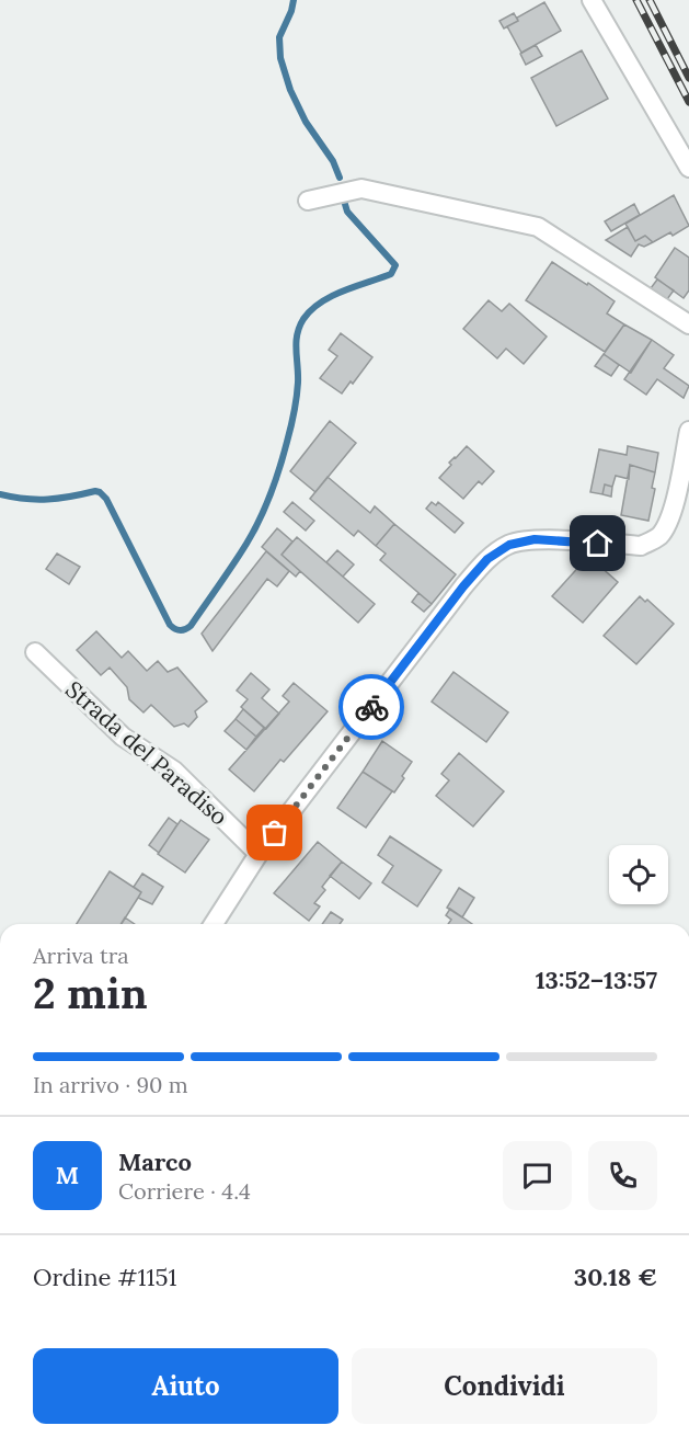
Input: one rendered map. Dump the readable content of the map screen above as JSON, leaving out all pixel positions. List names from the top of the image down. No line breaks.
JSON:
{"streets":{"street":["Strada del Paradiso"]},"page":{"heading":["2 min","Arriva tra","13:52–13:57"],"panel":["Marco","Corriere · 4.4","Ordine #1151","30.18 €"],"bar":"In arrivo · 90 m","round":"M","buttons":["Aiuto","Condividi"]}}
